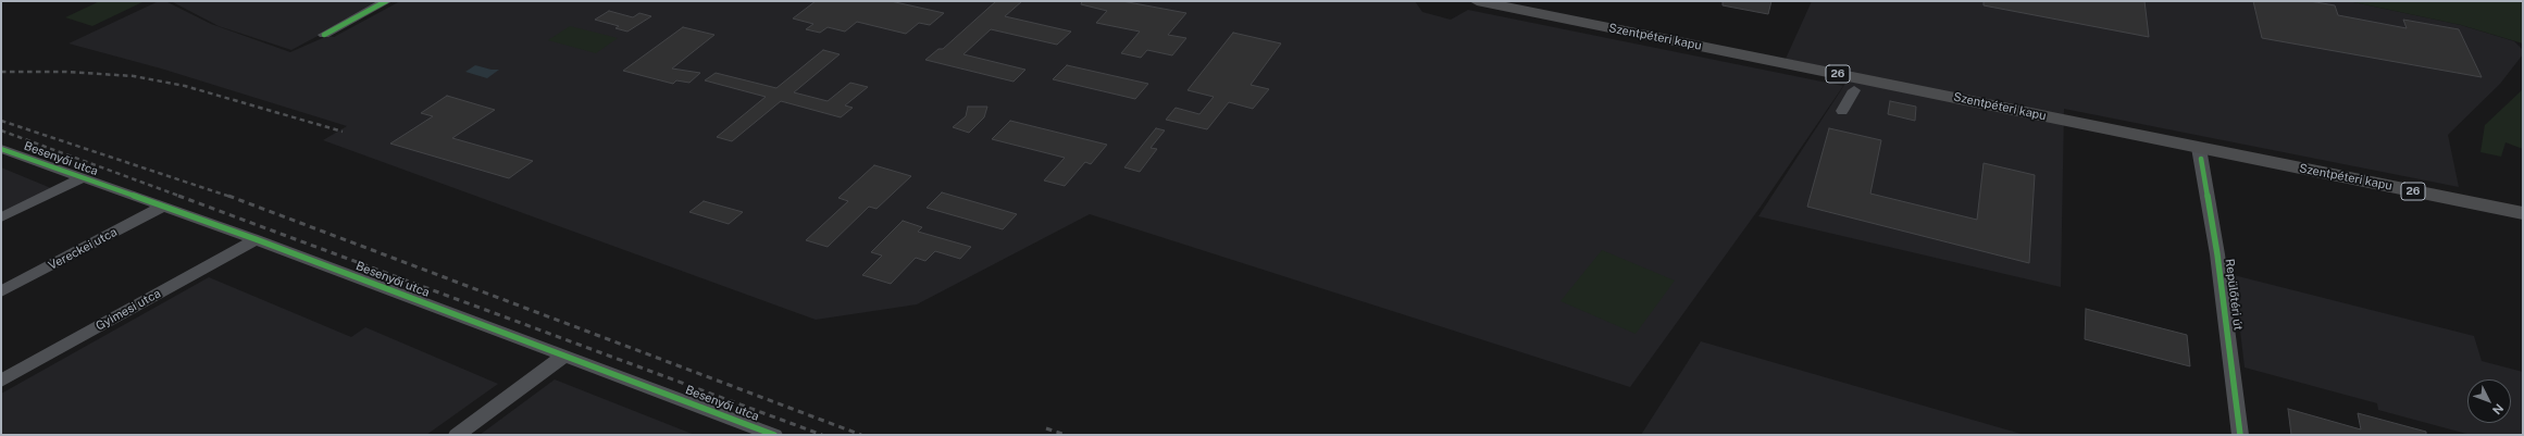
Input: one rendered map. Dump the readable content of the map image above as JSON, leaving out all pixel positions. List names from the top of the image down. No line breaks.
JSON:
{"streets":{"main road":["Szentpéteri kapu","26"],"street":["Besenyői utca","Vereckei utca","Repülőtéri út","Gyimesi utca"]},"crossings":[["Szentpéteri kapu","Repülőtéri út"],["Besenyői utca","Vereckei utca"],["Besenyői utca","Gyimesi utca"]],"north":"bottom right"}
